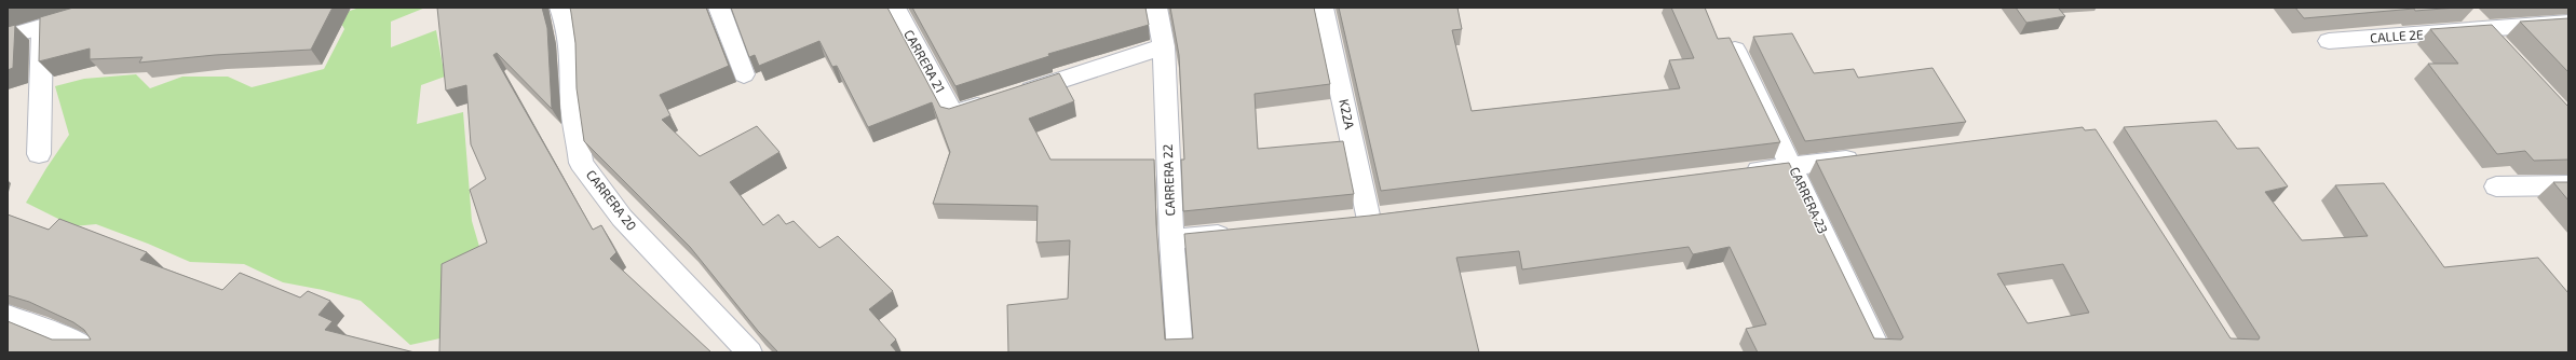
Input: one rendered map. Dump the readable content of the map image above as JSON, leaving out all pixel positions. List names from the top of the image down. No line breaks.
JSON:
{"streets":{"street":["CALLE 2E","CARRERA 21","K22A","CARRERA 22","CARRERA 20","CARRERA 23"]},"crossings":[["CARRERA 21","CARRERA 22"]]}
